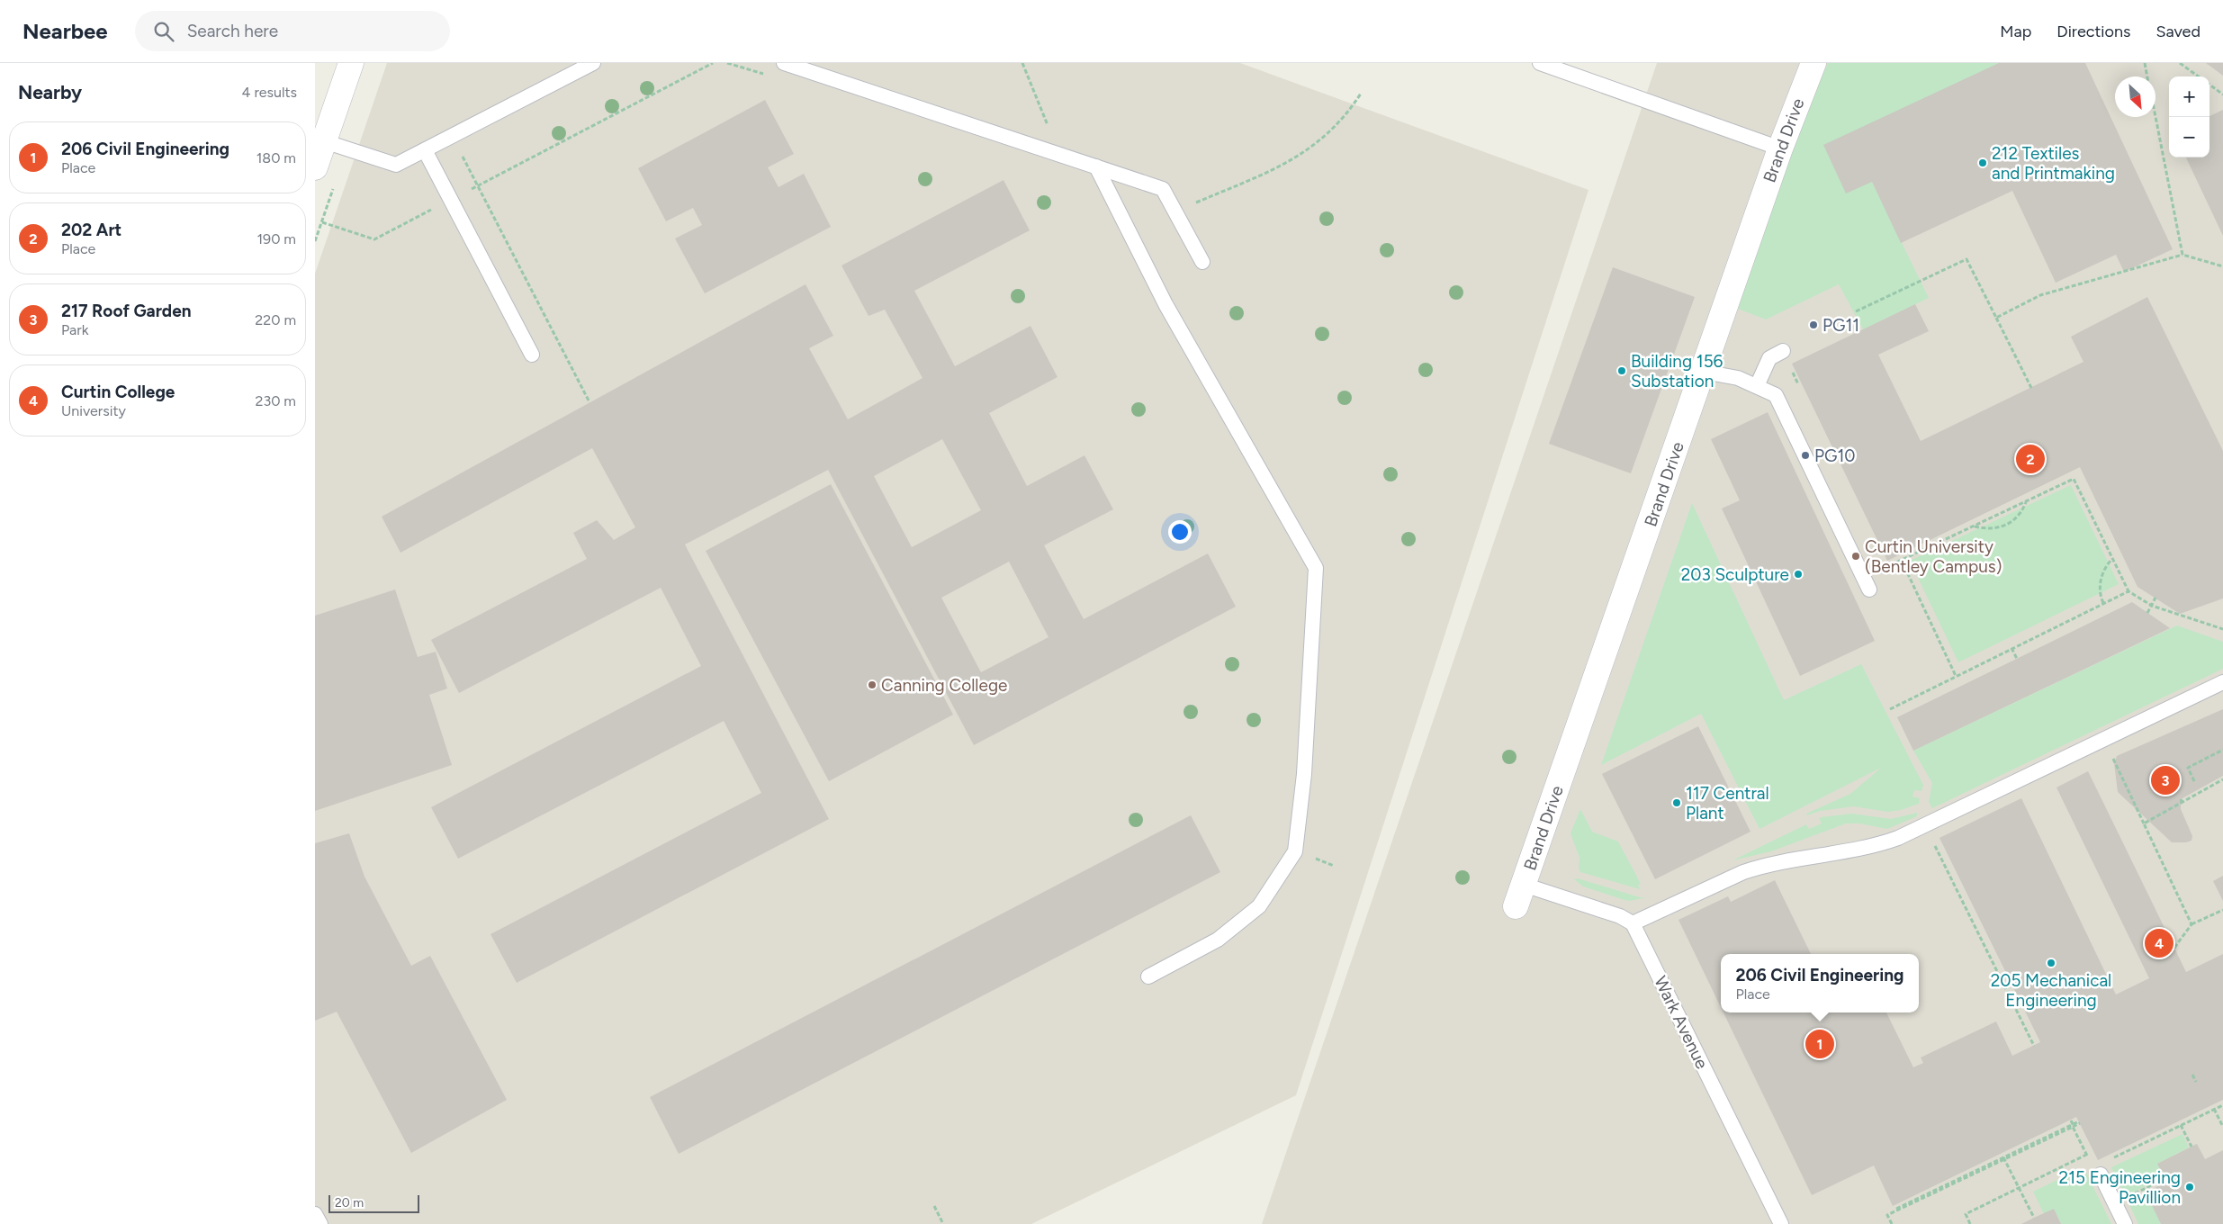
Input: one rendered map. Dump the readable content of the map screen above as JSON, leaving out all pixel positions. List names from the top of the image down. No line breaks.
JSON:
{"streets":{"street":["Brand Drive"],"lane":["Wark Avenue"]},"places":["212 Textiles and Printmaking","PG11","Building 156 Substation","PG10","Curtin University (Bentley Campus)","203 Sculpture","Canning College","117 Central Plant","205 Mechanical Engineering","215 Engineering Pavillion"],"scale_bar":"20 m","north":"bottom right","page":{"header":"Nearbee","search":"Search here","nav":["Map","Directions","Saved"],"heading":["Nearby","4 results"],"map_buttons":["+","−"],"list":[{"mark":"1","name":"206 Civil Engineering","note":"Place","value":"180 m"},{"mark":"2","name":"202 Art","note":"Place","value":"190 m"},{"mark":"3","name":"217 Roof Garden","note":"Park","value":"220 m"},{"mark":"4","name":"Curtin College","note":"University","value":"230 m"}],"pins":["2","3","4","1"],"popup":["206 Civil Engineering","Place"],"scale":"20 m"}}
